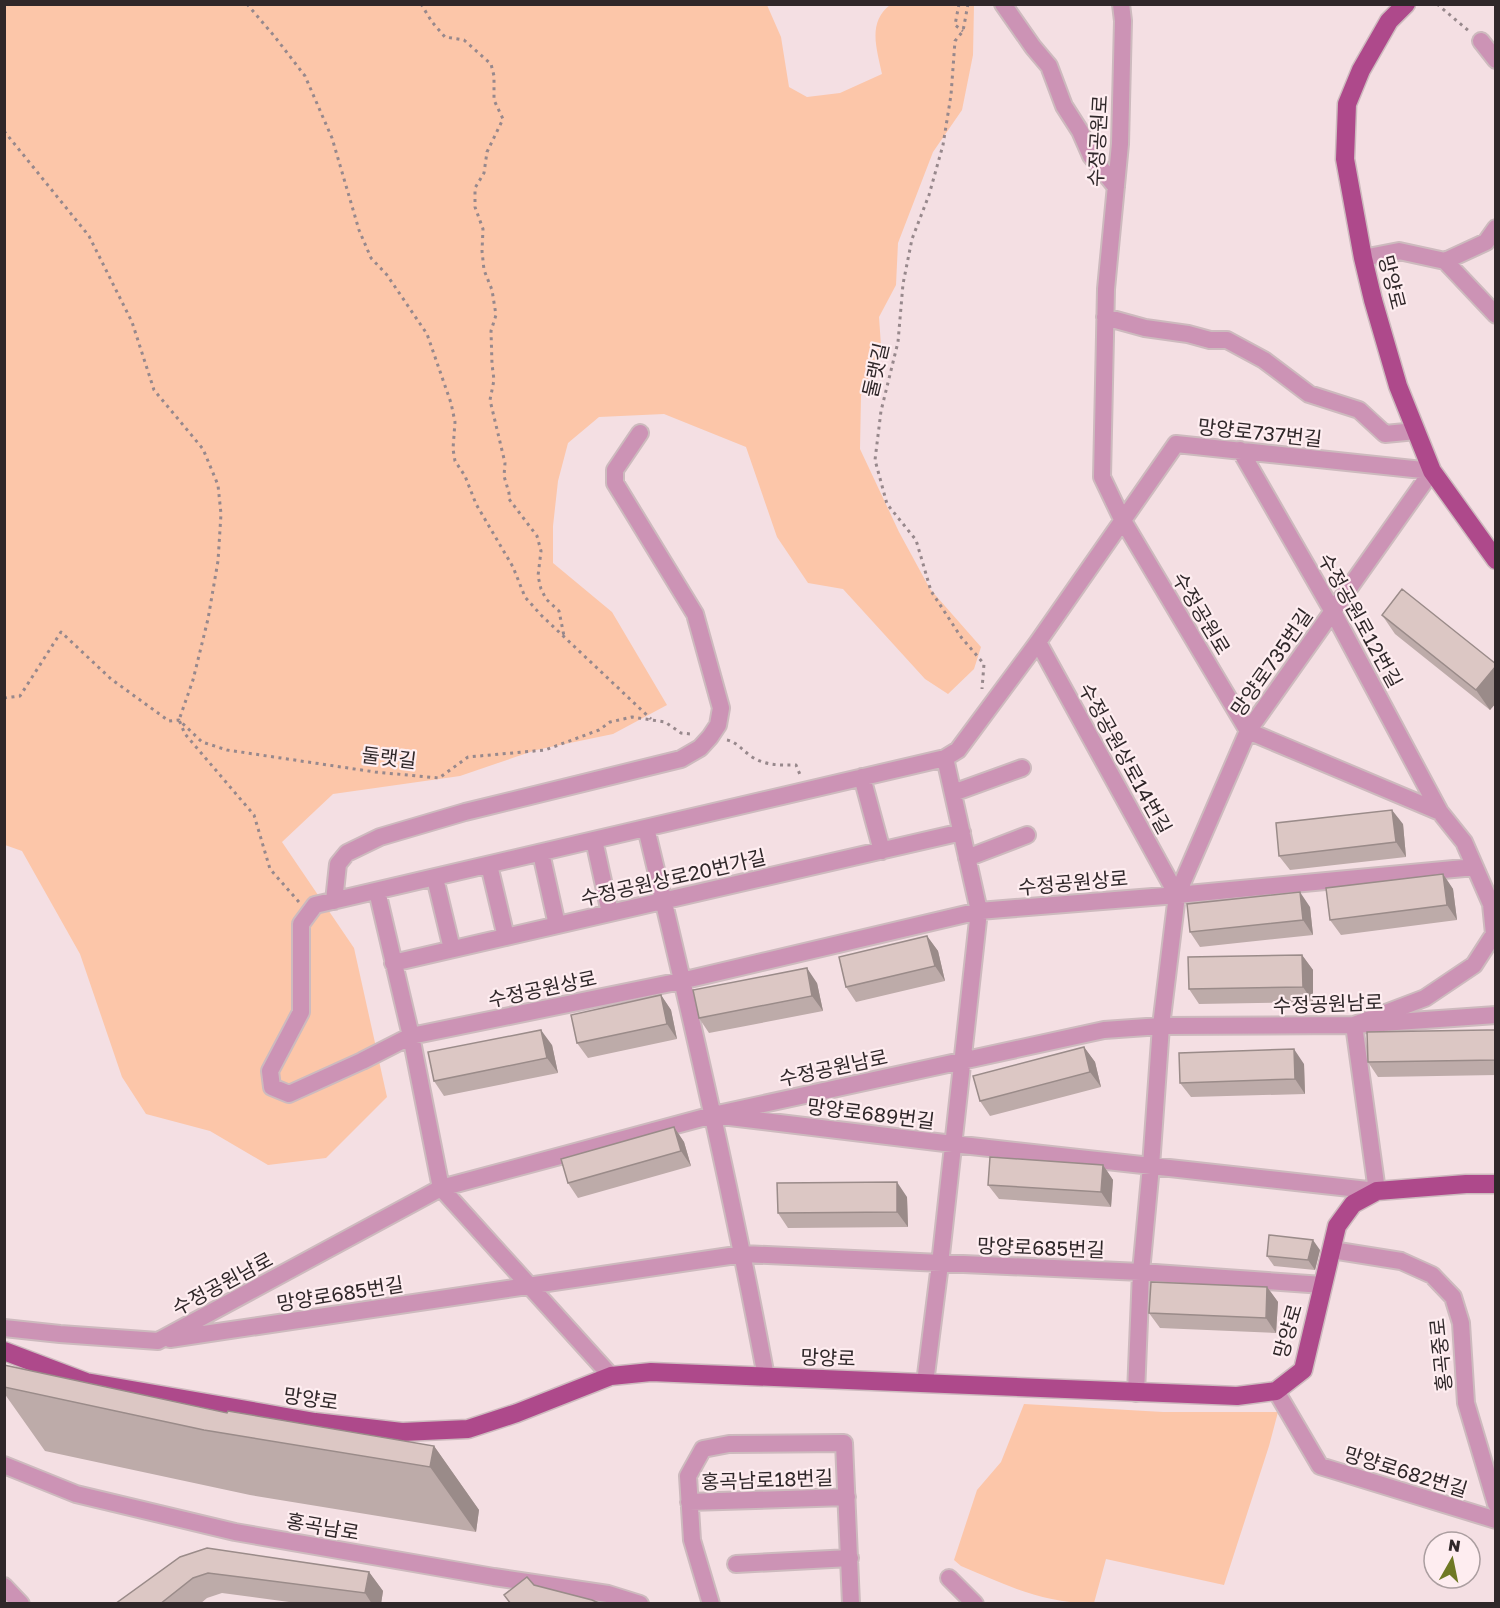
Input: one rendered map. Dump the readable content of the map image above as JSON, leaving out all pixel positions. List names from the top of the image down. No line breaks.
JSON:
{"streets":{"main road":["망양로"],"street":["수정공원로","망양로737번길","수정공원로12번길","망양로735번길","수정공원상로14번길","수정공원상로20번가길","수정공원상로","수정공원남로","망양로689번길","망양로685번길","홍곡중로","망양로682번길","홍곡남로18번길","홍곡남로"],"path":["둘랫길"]},"crossings":[["수정공원로","망양로737번길"],["수정공원로","망양로735번길"],["망양로","망양로737번길"],["망양로","망양로735번길"],["망양로","망양로689번길"],["망양로","망양로685번길"],["망양로","홍곡중로"],["망양로","망양로682번길"],["망양로737번길","수정공원로12번길"],["망양로737번길","망양로735번길"],["수정공원로12번길","망양로735번길"],["망양로735번길","수정공원상로14번길"],["망양로735번길","수정공원상로"],["수정공원상로14번길","수정공원상로"],["수정공원남로","망양로689번길"],["수정공원남로","망양로685번길"]],"north":"top"}
